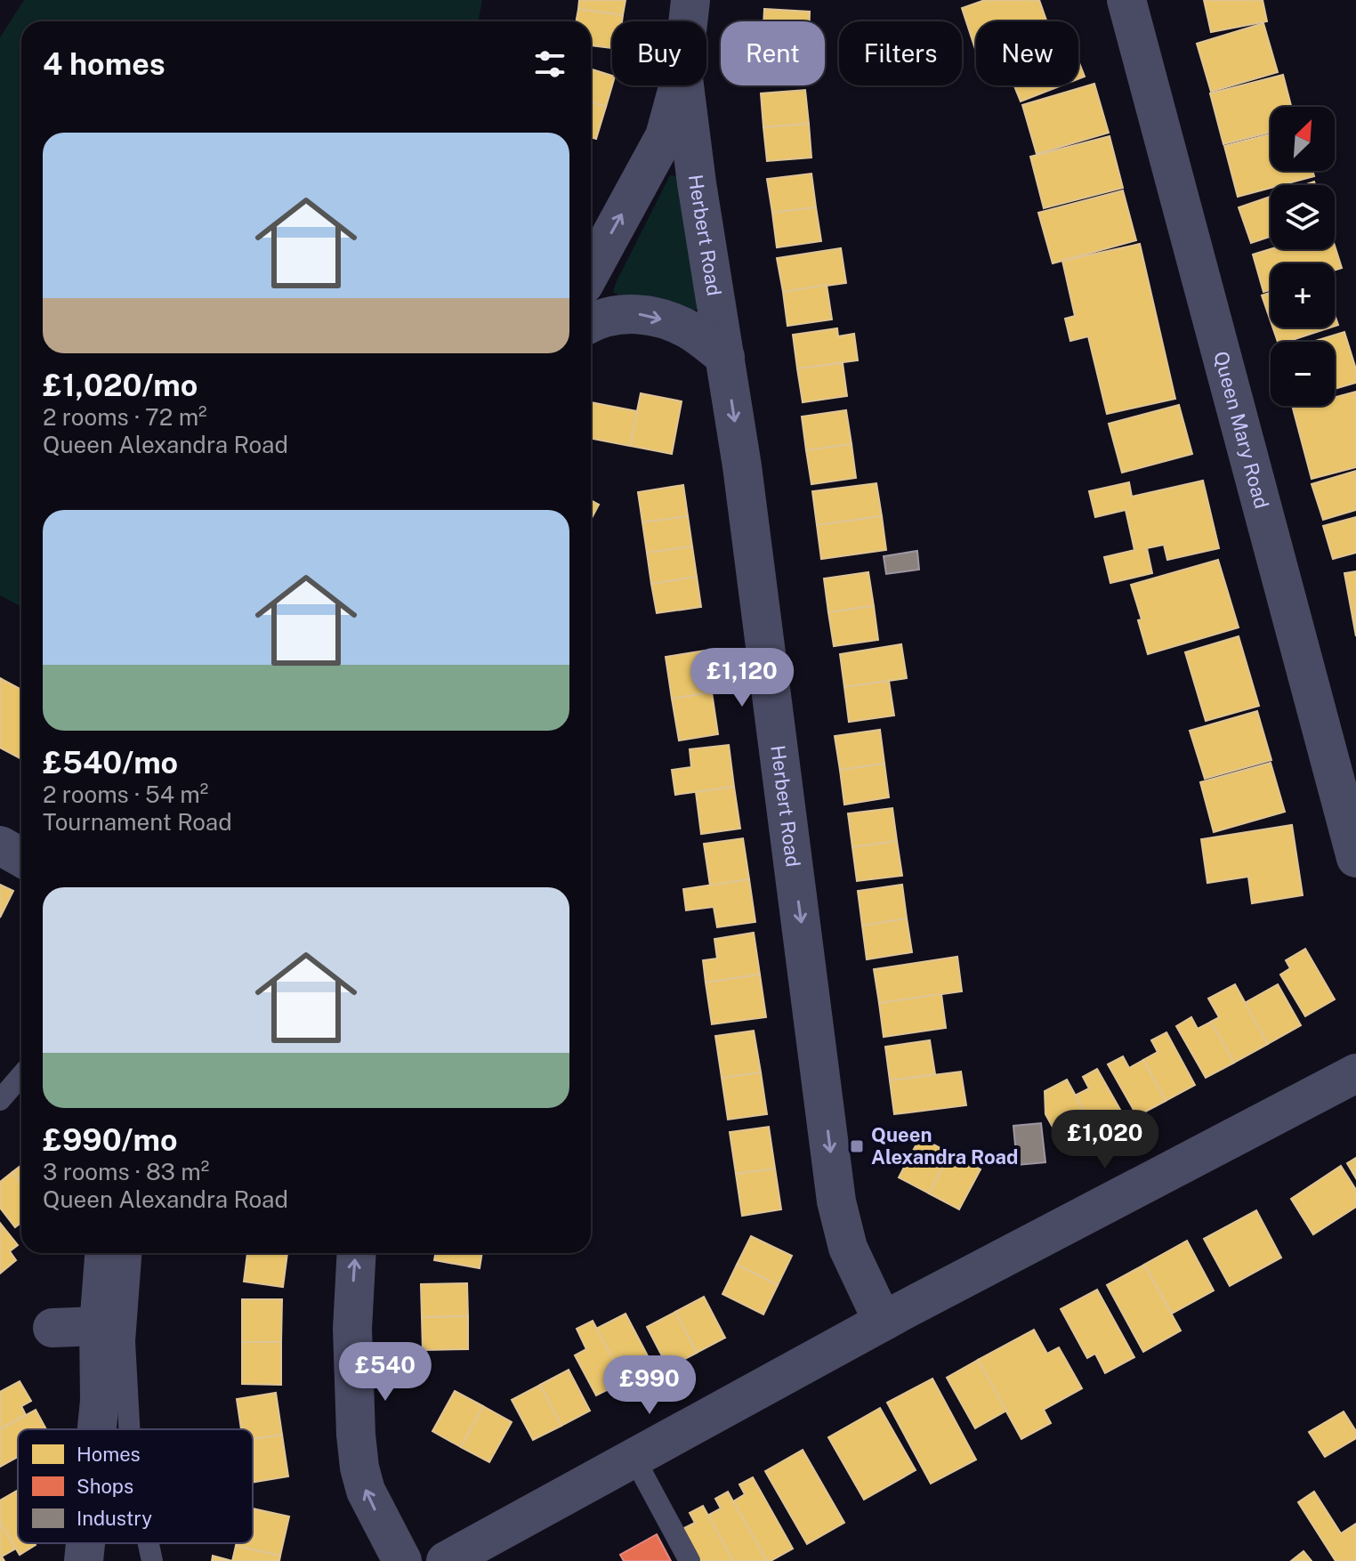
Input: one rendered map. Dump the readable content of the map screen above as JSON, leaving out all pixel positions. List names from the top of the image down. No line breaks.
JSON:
{"streets":{"street":["Herbert Road","Queen Mary Road"]},"one_way":["Herbert Road"],"places":{"transit":["Queen Alexandra Road"]},"legend":["Homes","Shops","Industry"],"north":"top right","page":{"chip":["Buy","Rent","Filters","New"],"heading":"4 homes","map_buttons":["+","−"],"list":[{"name":"£1,020/mo","note":"2 rooms · 72 m² · Queen Alexandra Road"},{"name":"£540/mo","note":"2 rooms · 54 m² · Tournament Road"},{"name":"£990/mo","note":"3 rooms · 83 m² · Queen Alexandra Road"}],"price":["£1,120","£1,020","£540","£990"]}}
